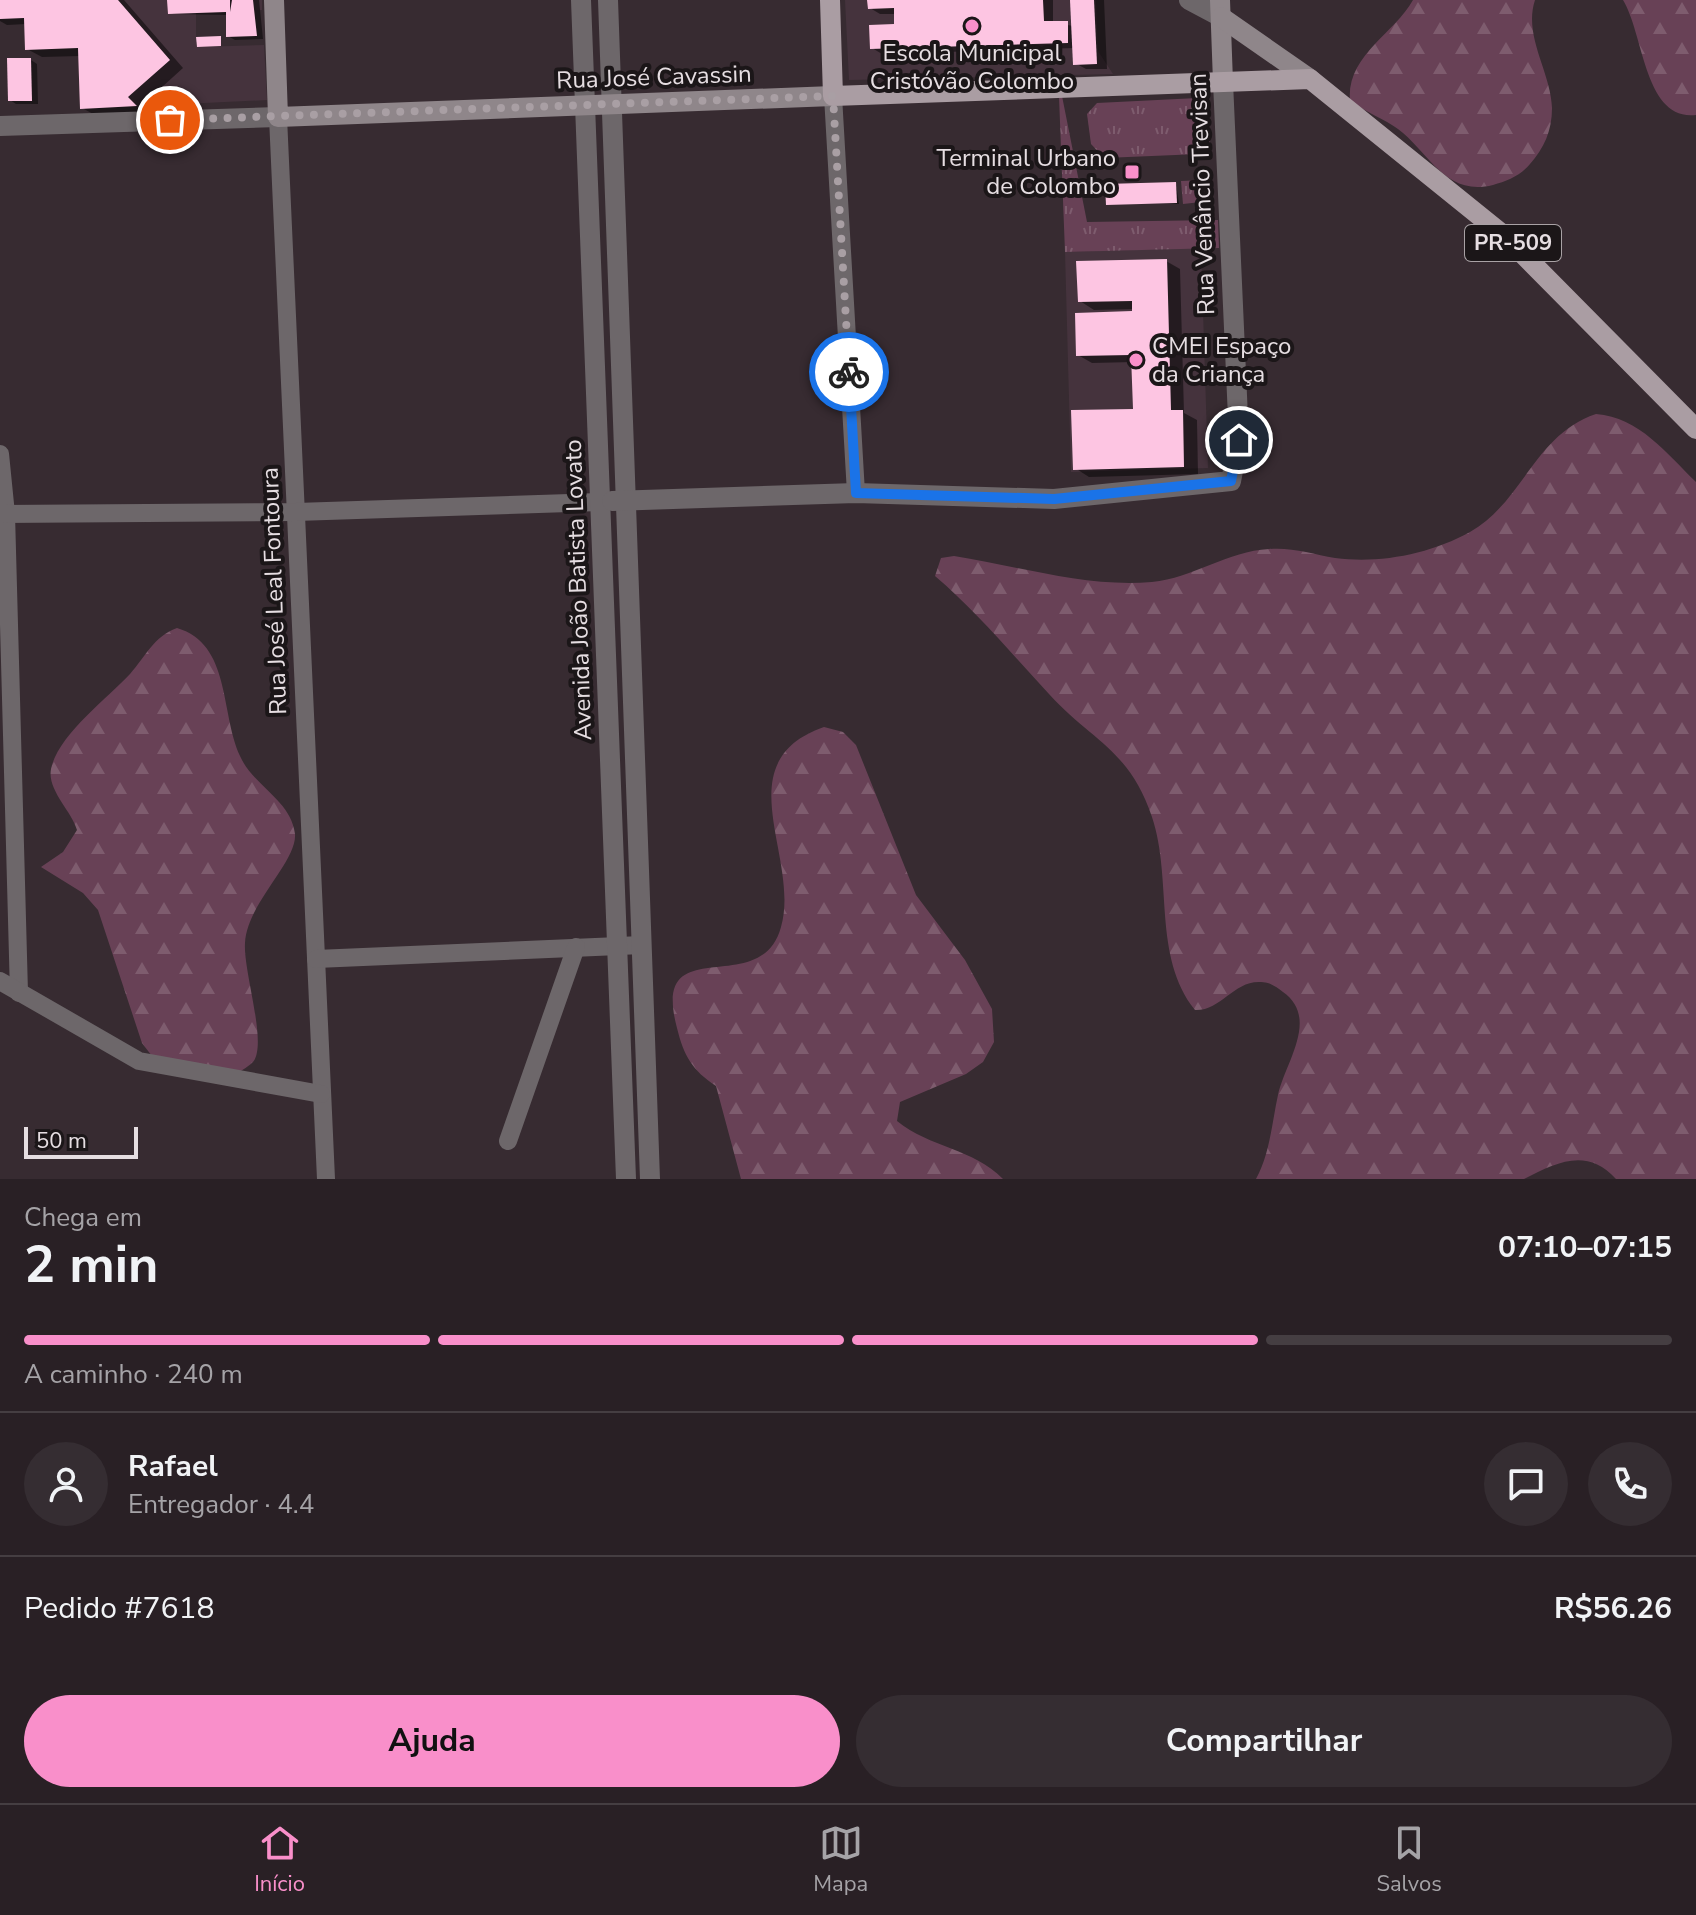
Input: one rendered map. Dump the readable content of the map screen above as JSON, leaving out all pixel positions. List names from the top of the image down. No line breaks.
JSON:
{"streets":{"main road":["Rua José Cavassin","Rua Venâncio Trevisan","PR-509","Rua José Leal Fontoura"],"street":["Avenida João Batista Lovato"]},"crossings":[["Rua José Cavassin","Rua Venâncio Trevisan"],["Rua José Cavassin","PR-509"],["Rua José Cavassin","Avenida João Batista Lovato"],["Rua José Cavassin","Rua José Leal Fontoura"],["Rua Venâncio Trevisan","PR-509"]],"places":{"other":["Escola Municipal Cristóvão Colombo","CMEI Espaço da Criança"],"transit":["Terminal Urbano de Colombo"]},"scale_bar":"50 m","page":{"scale":"50 m","heading":["2 min","Chega em","07:10–07:15"],"panel":["Rafael","Entregador · 4.4","Pedido #7618","R$56.26"],"bar":"A caminho · 240 m","buttons":["Ajuda","Compartilhar"],"tabs":["Início","Mapa","Salvos"]}}
